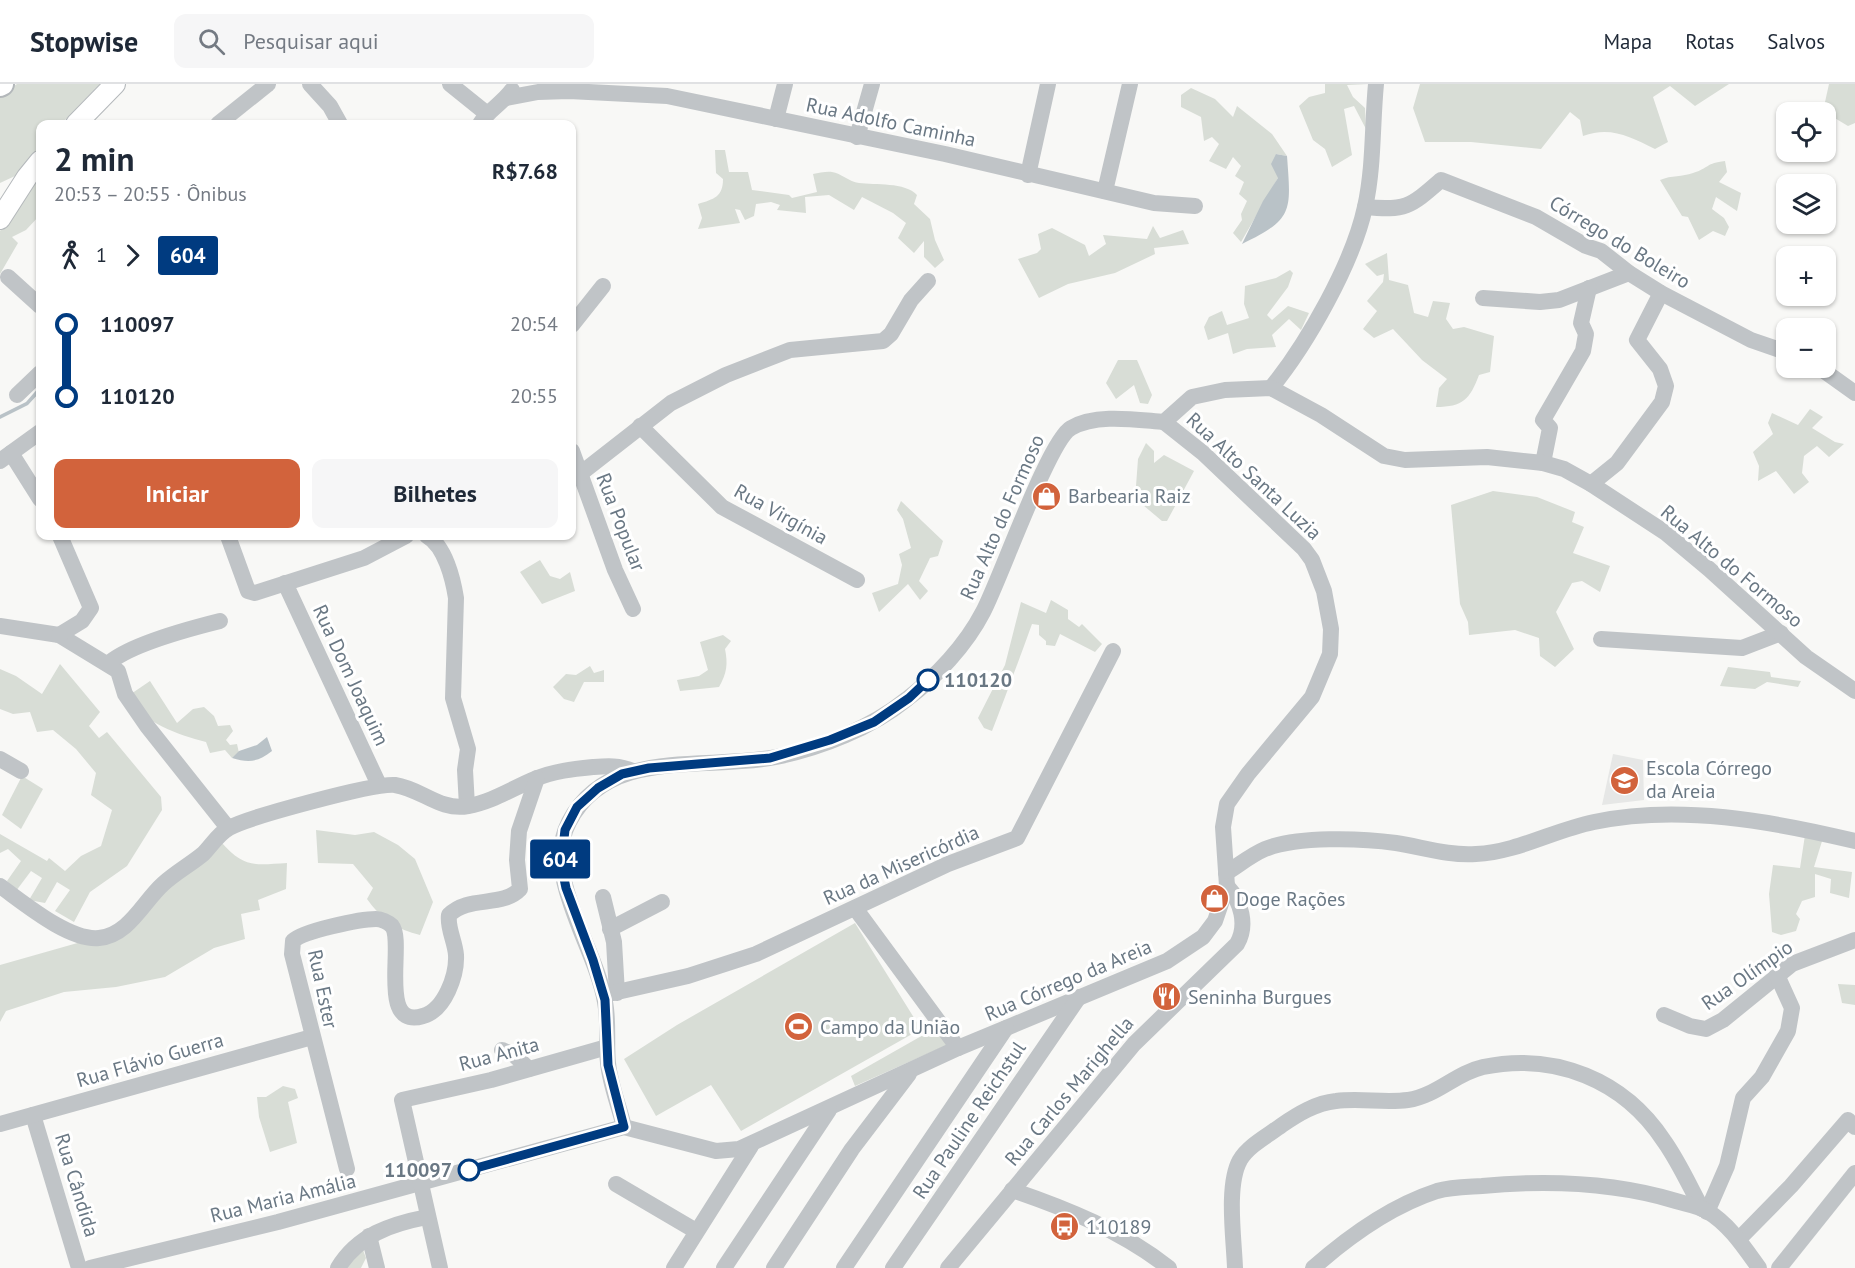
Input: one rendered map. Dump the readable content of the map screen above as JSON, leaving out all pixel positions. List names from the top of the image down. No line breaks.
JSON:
{"streets":{"street":["Rua Adolfo Caminha","Córrego do Boleiro","Rua Alto Santa Luzia","Rua Virgínia","Rua Alto do Formoso","Rua Popular","Rua Dom Joaquim","Rua da Misericórdia","Rua Olímpio","Rua Córrego da Areia","Rua Ester","Rua Anita","Rua Flávio Guerra","Rua Carlos Marighella","Rua Pauline Reichstul","Rua Cândida","Rua Maria Amália"]},"crossings":[["Rua Alto Santa Luzia","Rua Alto do Formoso"],["Rua Alto Santa Luzia","Rua Córrego da Areia"],["Rua Alto Santa Luzia","Rua Carlos Marighella"],["Rua Córrego da Areia","Rua Carlos Marighella"],["Rua Córrego da Areia","Rua Pauline Reichstul"],["Rua Córrego da Areia","Rua Maria Amália"],["Rua Ester","Rua Flávio Guerra"],["Rua Anita","Rua Maria Amália"],["Rua Flávio Guerra","Rua Cândida"]],"places":{"shop":["Barbearia Raiz","Doge Rações"],"other":["110120","110097"],"school or university":["Escola Córrego da Areia"],"restaurant":["Seninha Burgues"],"sports":["Campo da União"],"bus stop":["110189"]},"lines":["bus line 604"],"page":{"header":"Stopwise","search":"Pesquisar aqui","nav":["Mapa","Rotas","Salvos"],"on_map":"604","map_buttons":["+","−"],"heading":["2 min","20:53 – 20:55 · Ônibus","R$7.68"],"legs":["1","604"],"list":[{"name":"110097","value":"20:54"},{"name":"110120","value":"20:55"}],"buttons":["Iniciar","Bilhetes"]}}
